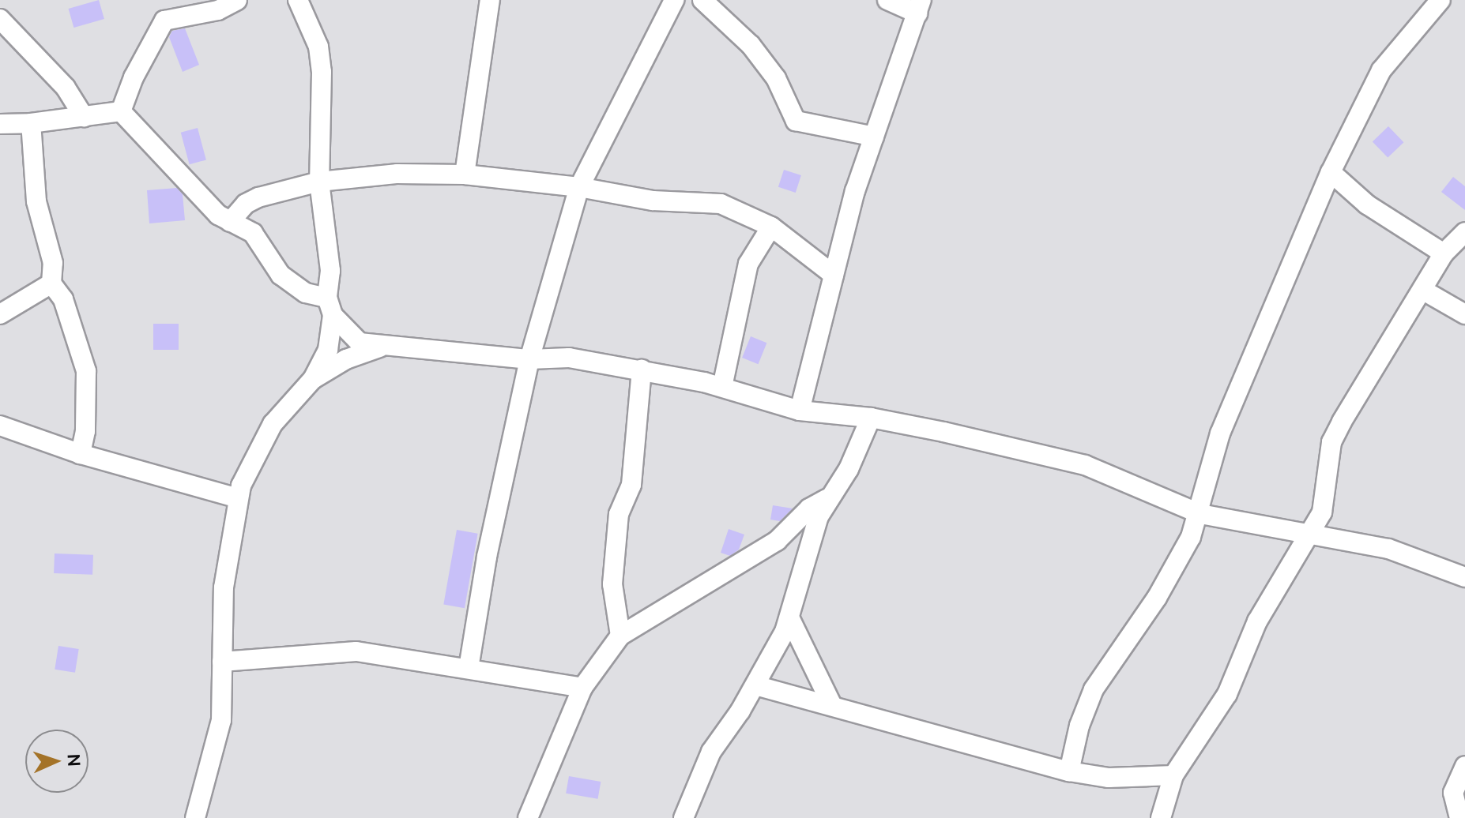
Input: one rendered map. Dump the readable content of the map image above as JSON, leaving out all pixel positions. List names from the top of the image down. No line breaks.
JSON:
{"north":"right"}
